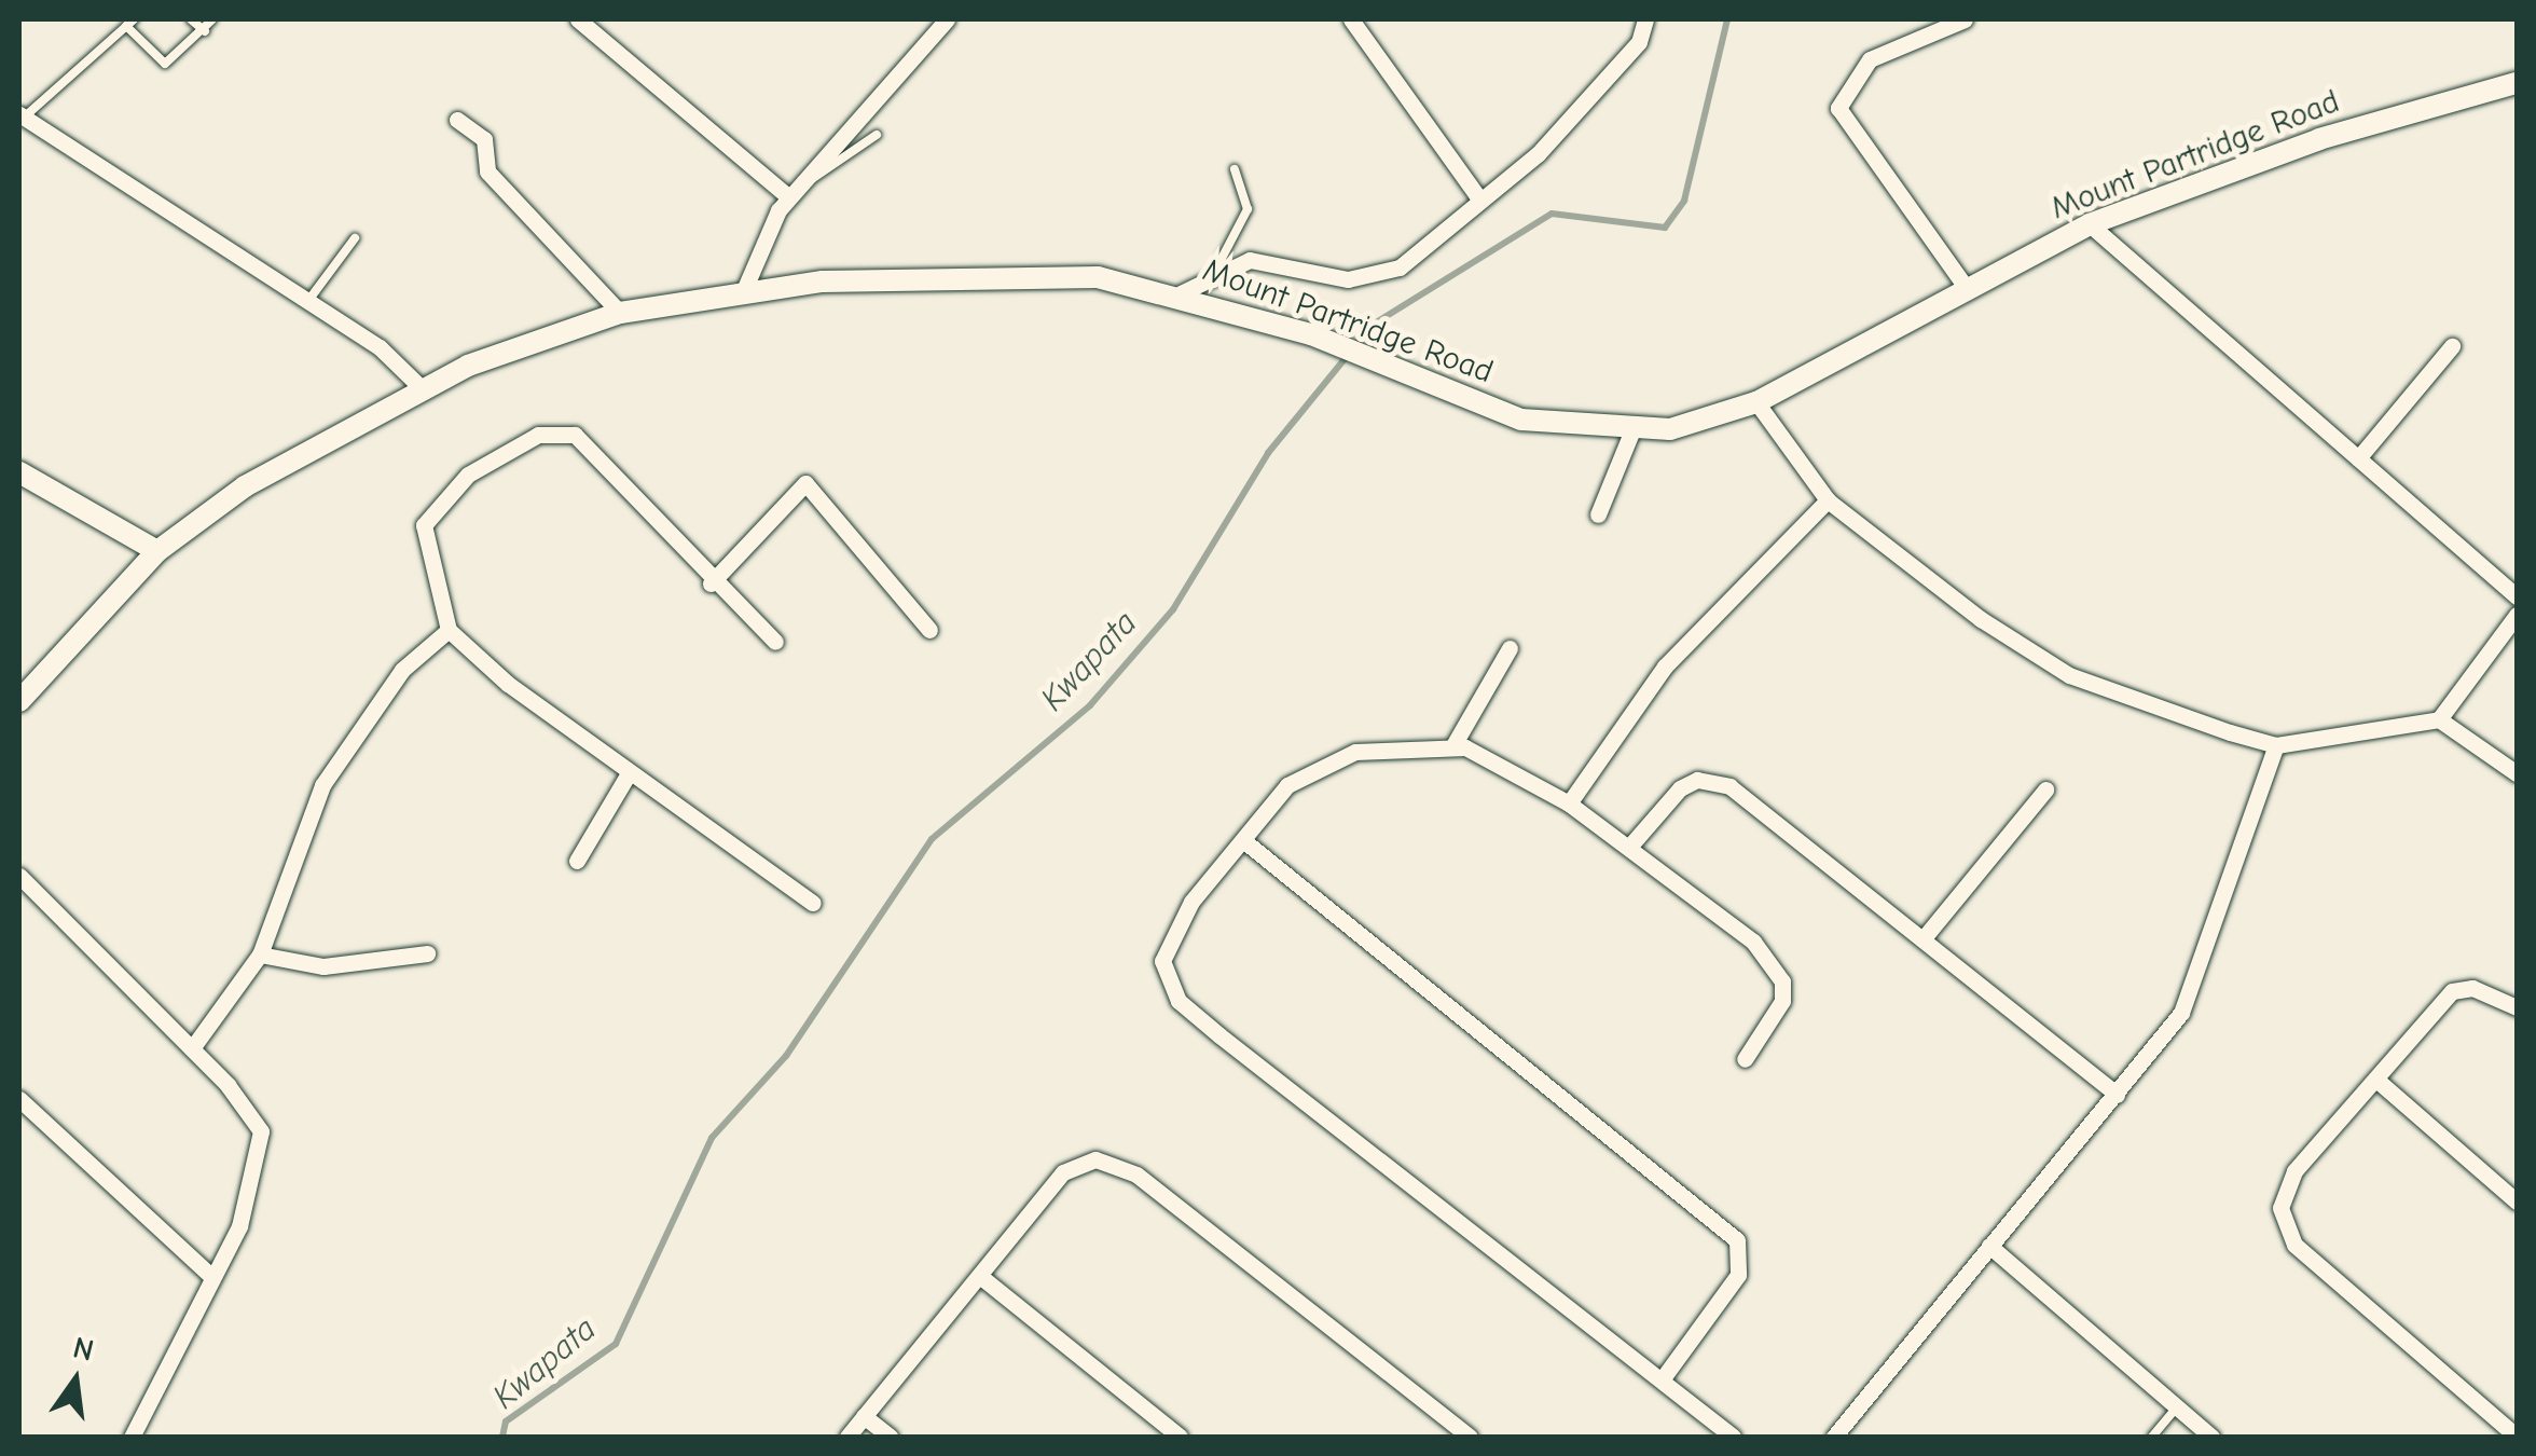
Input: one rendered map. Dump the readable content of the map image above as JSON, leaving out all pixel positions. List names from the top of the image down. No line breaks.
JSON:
{"streets":{"street":["Mount Partridge Road"]},"water":["Kwapata"],"north":"top"}
